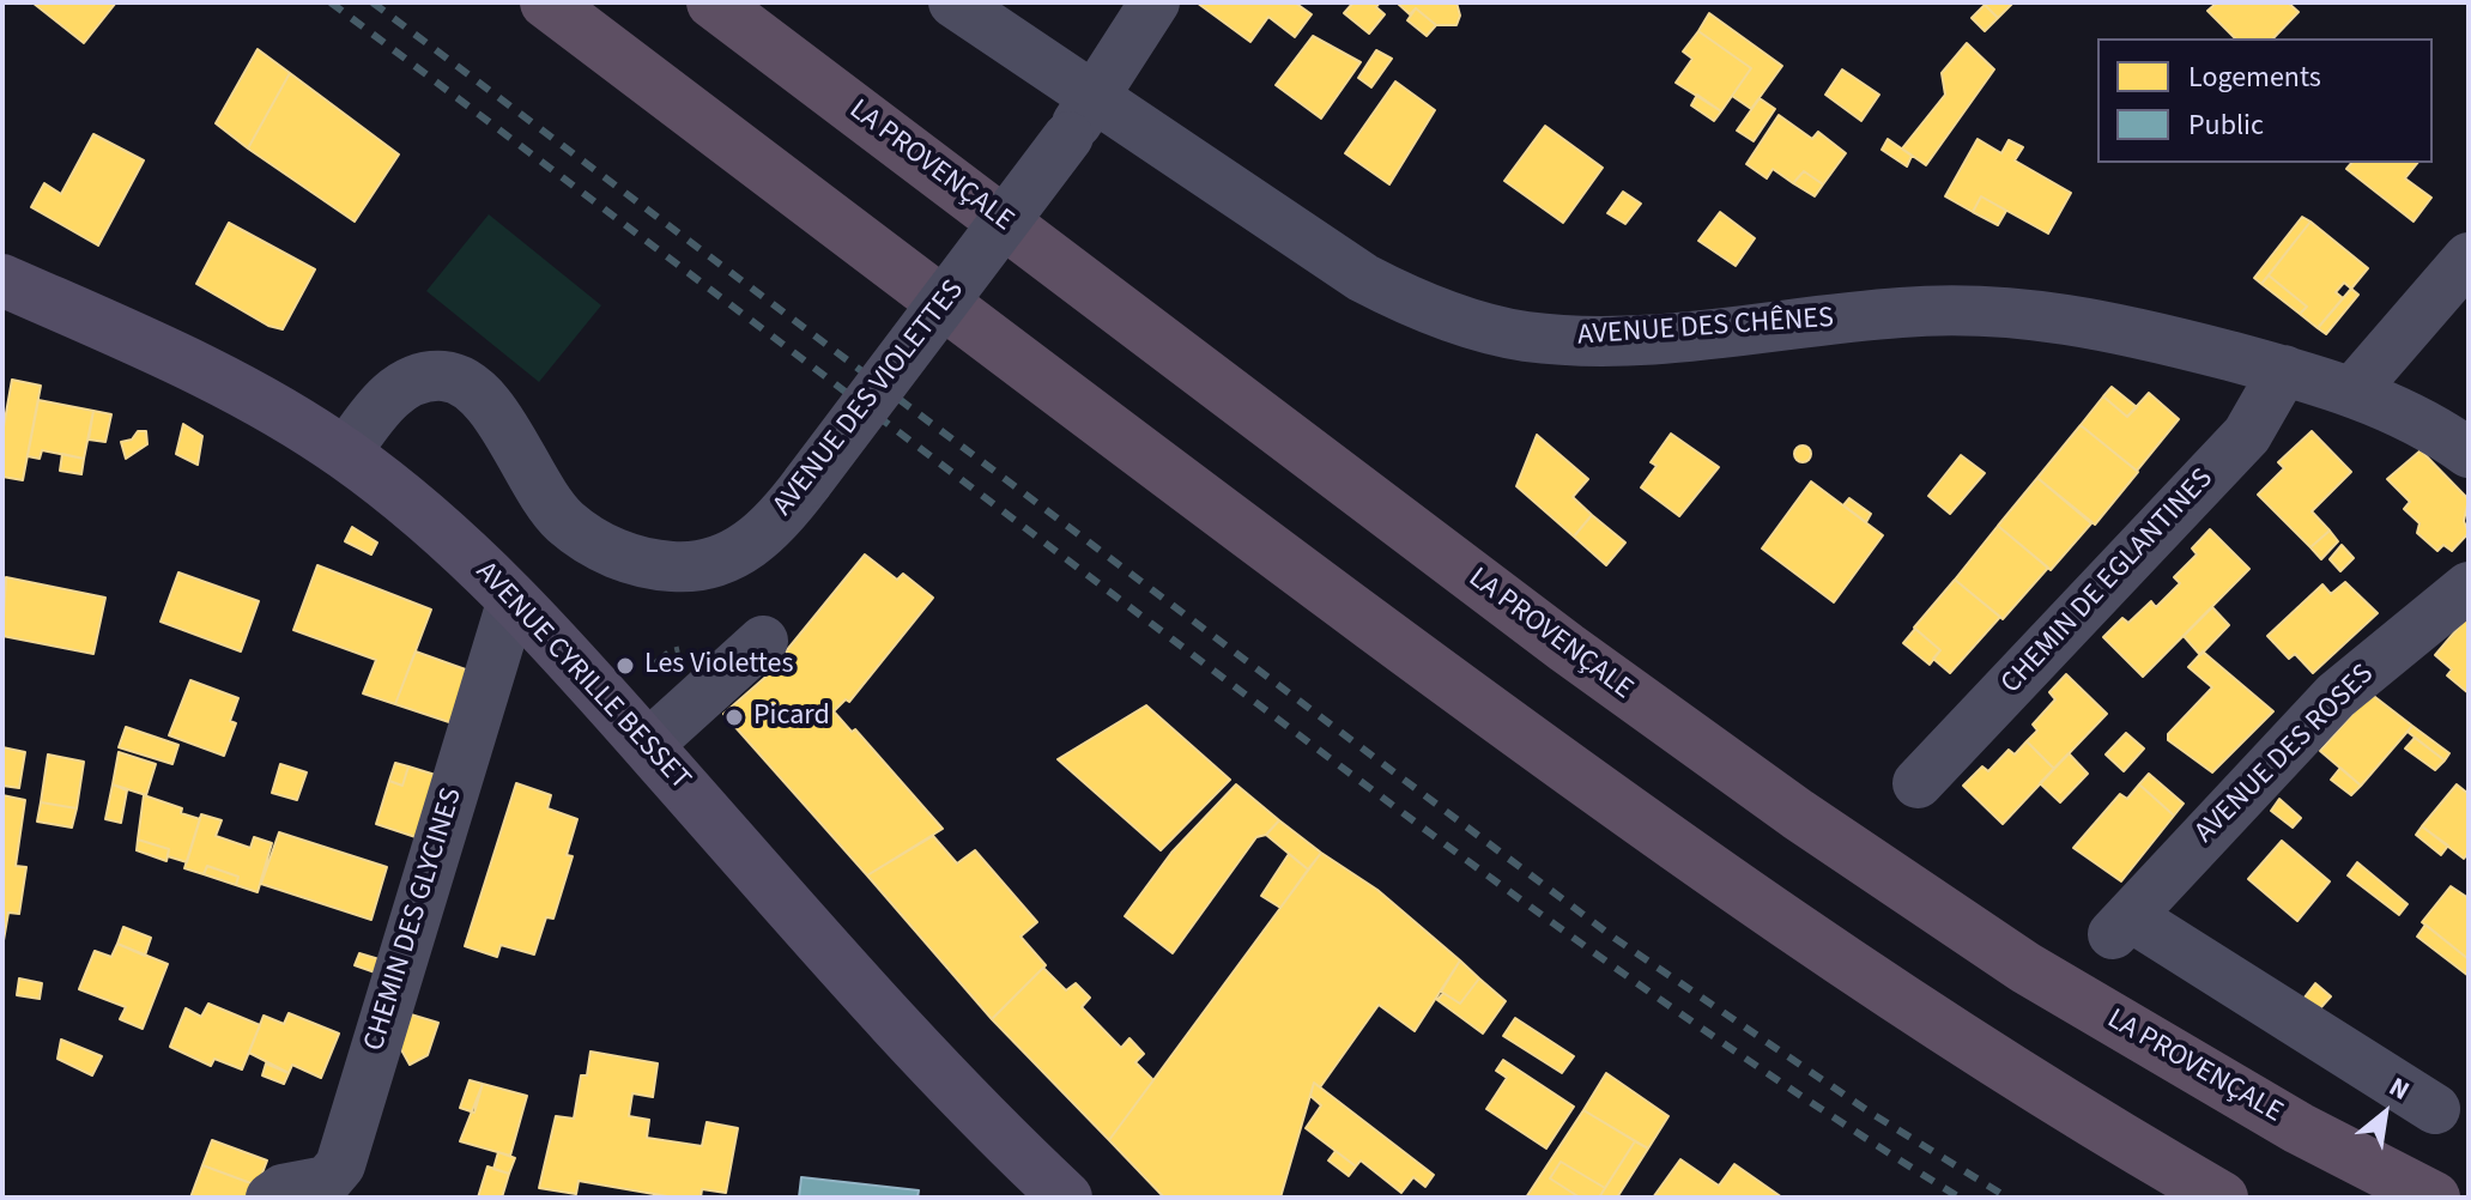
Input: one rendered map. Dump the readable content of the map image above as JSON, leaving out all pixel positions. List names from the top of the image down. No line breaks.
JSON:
{"streets":{"highway":["LA PROVENÇALE"],"main road":["AVENUE CYRILLE BESSET"],"street":["AVENUE DES CHÊNES","AVENUE DES VIOLETTES","CHEMIN DE EGLANTINES","AVENUE DES ROSES","CHEMIN DES GLYCINES"]},"crossings":[["AVENUE DES CHÊNES","AVENUE DES VIOLETTES"],["AVENUE DES CHÊNES","CHEMIN DE EGLANTINES"],["AVENUE DES VIOLETTES","AVENUE CYRILLE BESSET"],["AVENUE CYRILLE BESSET","CHEMIN DES GLYCINES"]],"places":["Les Violettes","Picard"],"legend":["Logements","Public"],"north":"top right"}
